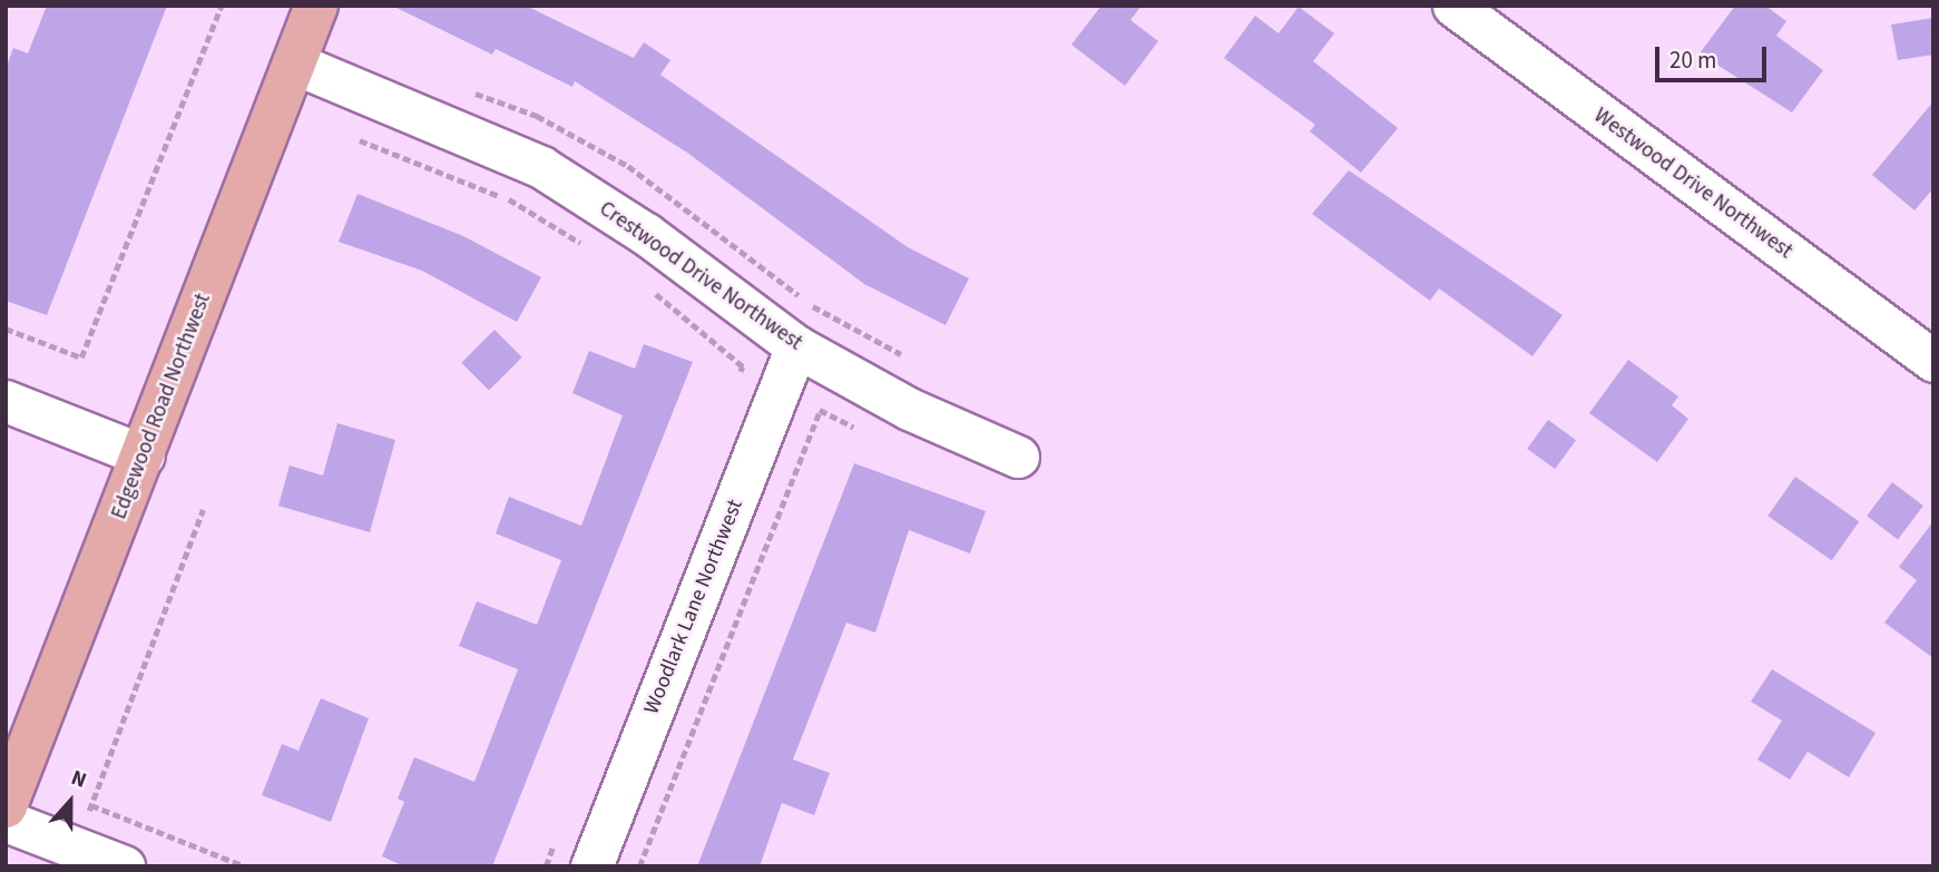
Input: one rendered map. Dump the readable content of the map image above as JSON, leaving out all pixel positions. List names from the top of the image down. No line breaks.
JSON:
{"streets":{"main road":["Edgewood Road Northwest"],"street":["Westwood Drive Northwest","Crestwood Drive Northwest","Woodlark Lane Northwest"]},"crossings":[["Crestwood Drive Northwest","Edgewood Road Northwest"],["Crestwood Drive Northwest","Woodlark Lane Northwest"]],"scale_bar":"20 m","north":"top"}
